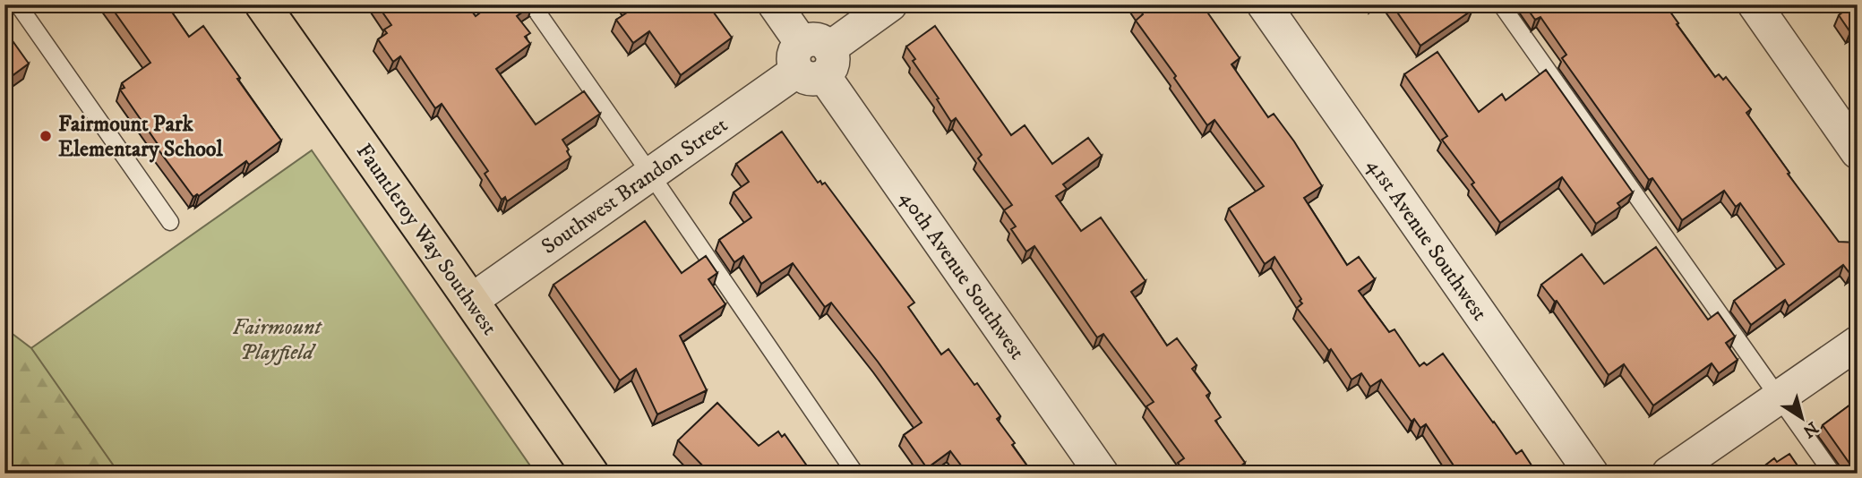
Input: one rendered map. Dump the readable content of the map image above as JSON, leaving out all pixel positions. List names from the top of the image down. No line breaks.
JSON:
{"streets":{"main road":["Fauntleroy Way Southwest"],"street":["Southwest Brandon Street","41st Avenue Southwest","40th Avenue Southwest"]},"crossings":[["Southwest Brandon Street","Fauntleroy Way Southwest"],["Southwest Brandon Street","40th Avenue Southwest"]],"parks":["Fairmount Playfield"],"places":["Fairmount Park Elementary School"],"north":"bottom right"}
